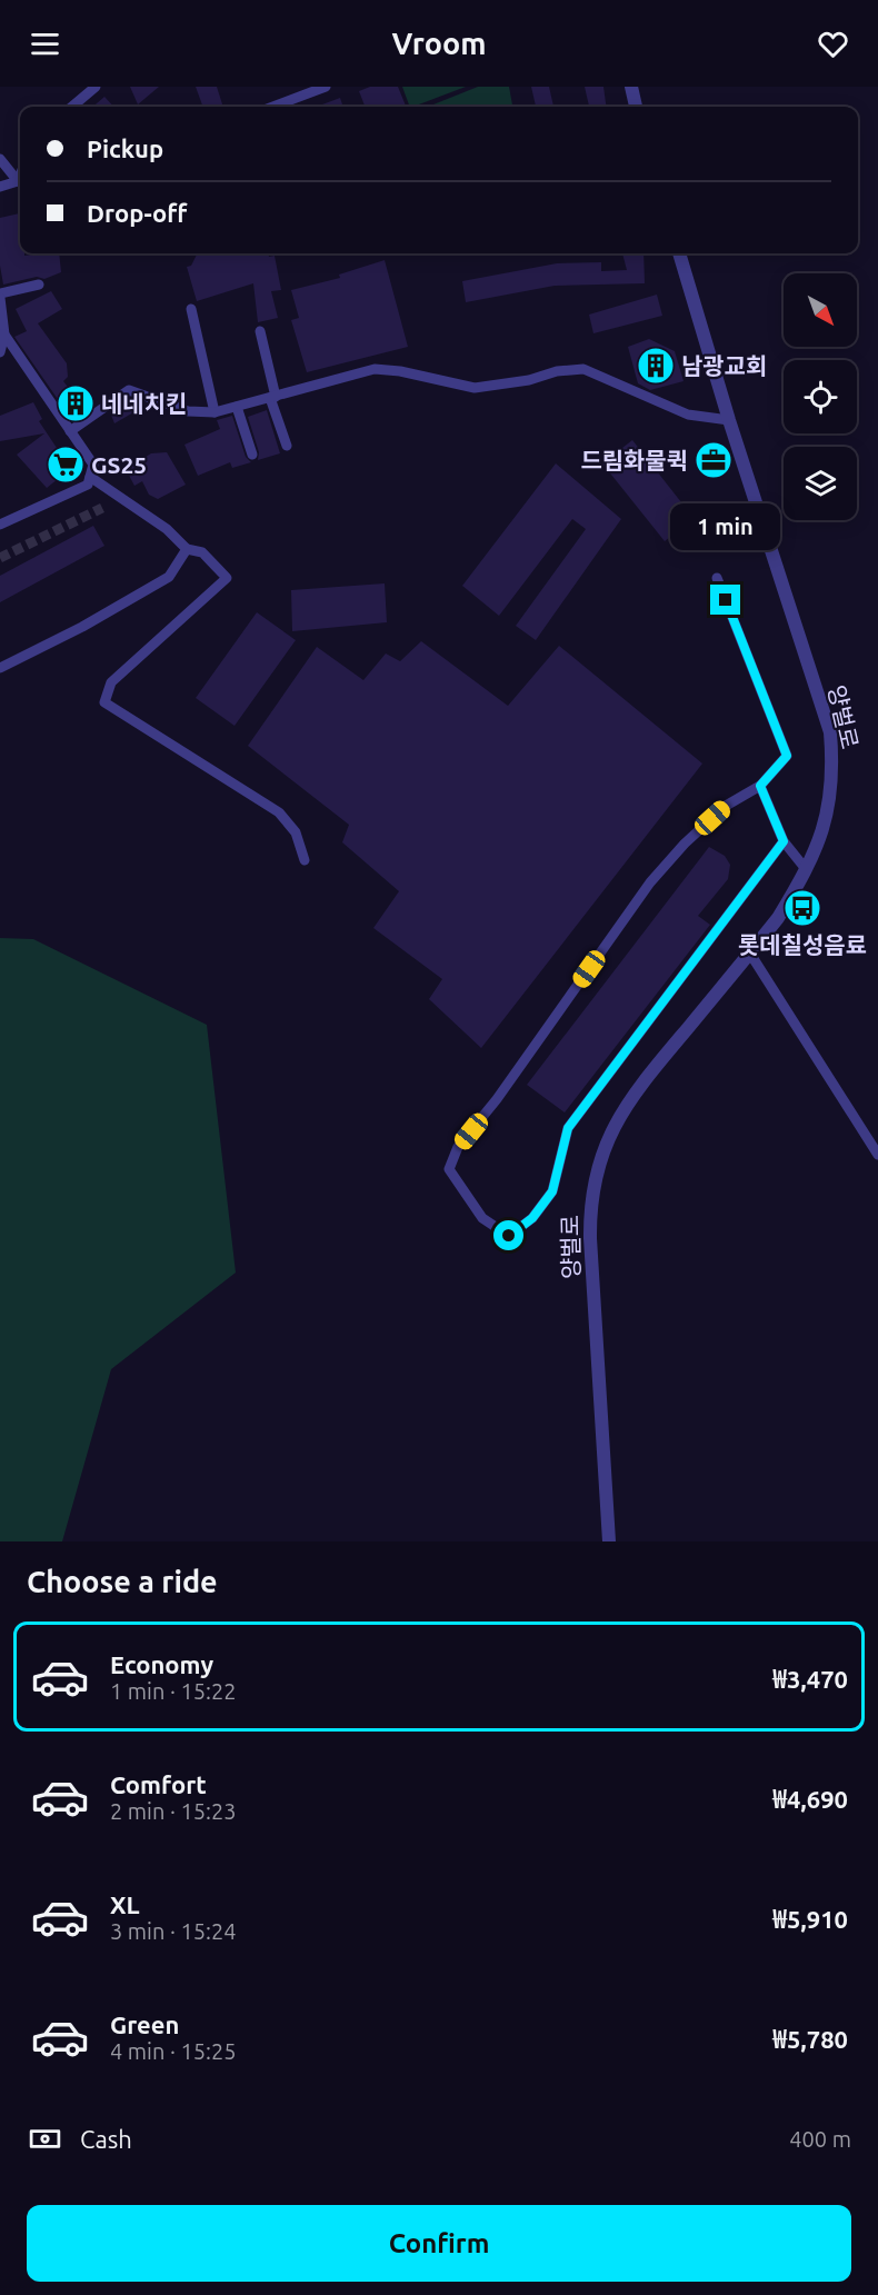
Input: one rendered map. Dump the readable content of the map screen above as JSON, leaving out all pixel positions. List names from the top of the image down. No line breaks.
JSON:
{"streets":{"street":["양벌로"]},"places":{"building":["남광교회","네네치킨"],"office":["드림화물퀵"],"supermarket":["GS25"],"bus stop":["롯데칠성음료"]},"north":"bottom right","page":{"header":"Vroom","banner":["Pickup","Drop-off"],"bubble":"1 min","heading":"Choose a ride","list":[{"name":"Economy","note":"1 min · 15:22","value":"₩3,470"},{"name":"Comfort","note":"2 min · 15:23","value":"₩4,690"},{"name":"XL","note":"3 min · 15:24","value":"₩5,910"},{"name":"Green","note":"4 min · 15:25","value":"₩5,780"}],"pay":["Cash","400 m"],"buttons":"Confirm"}}
